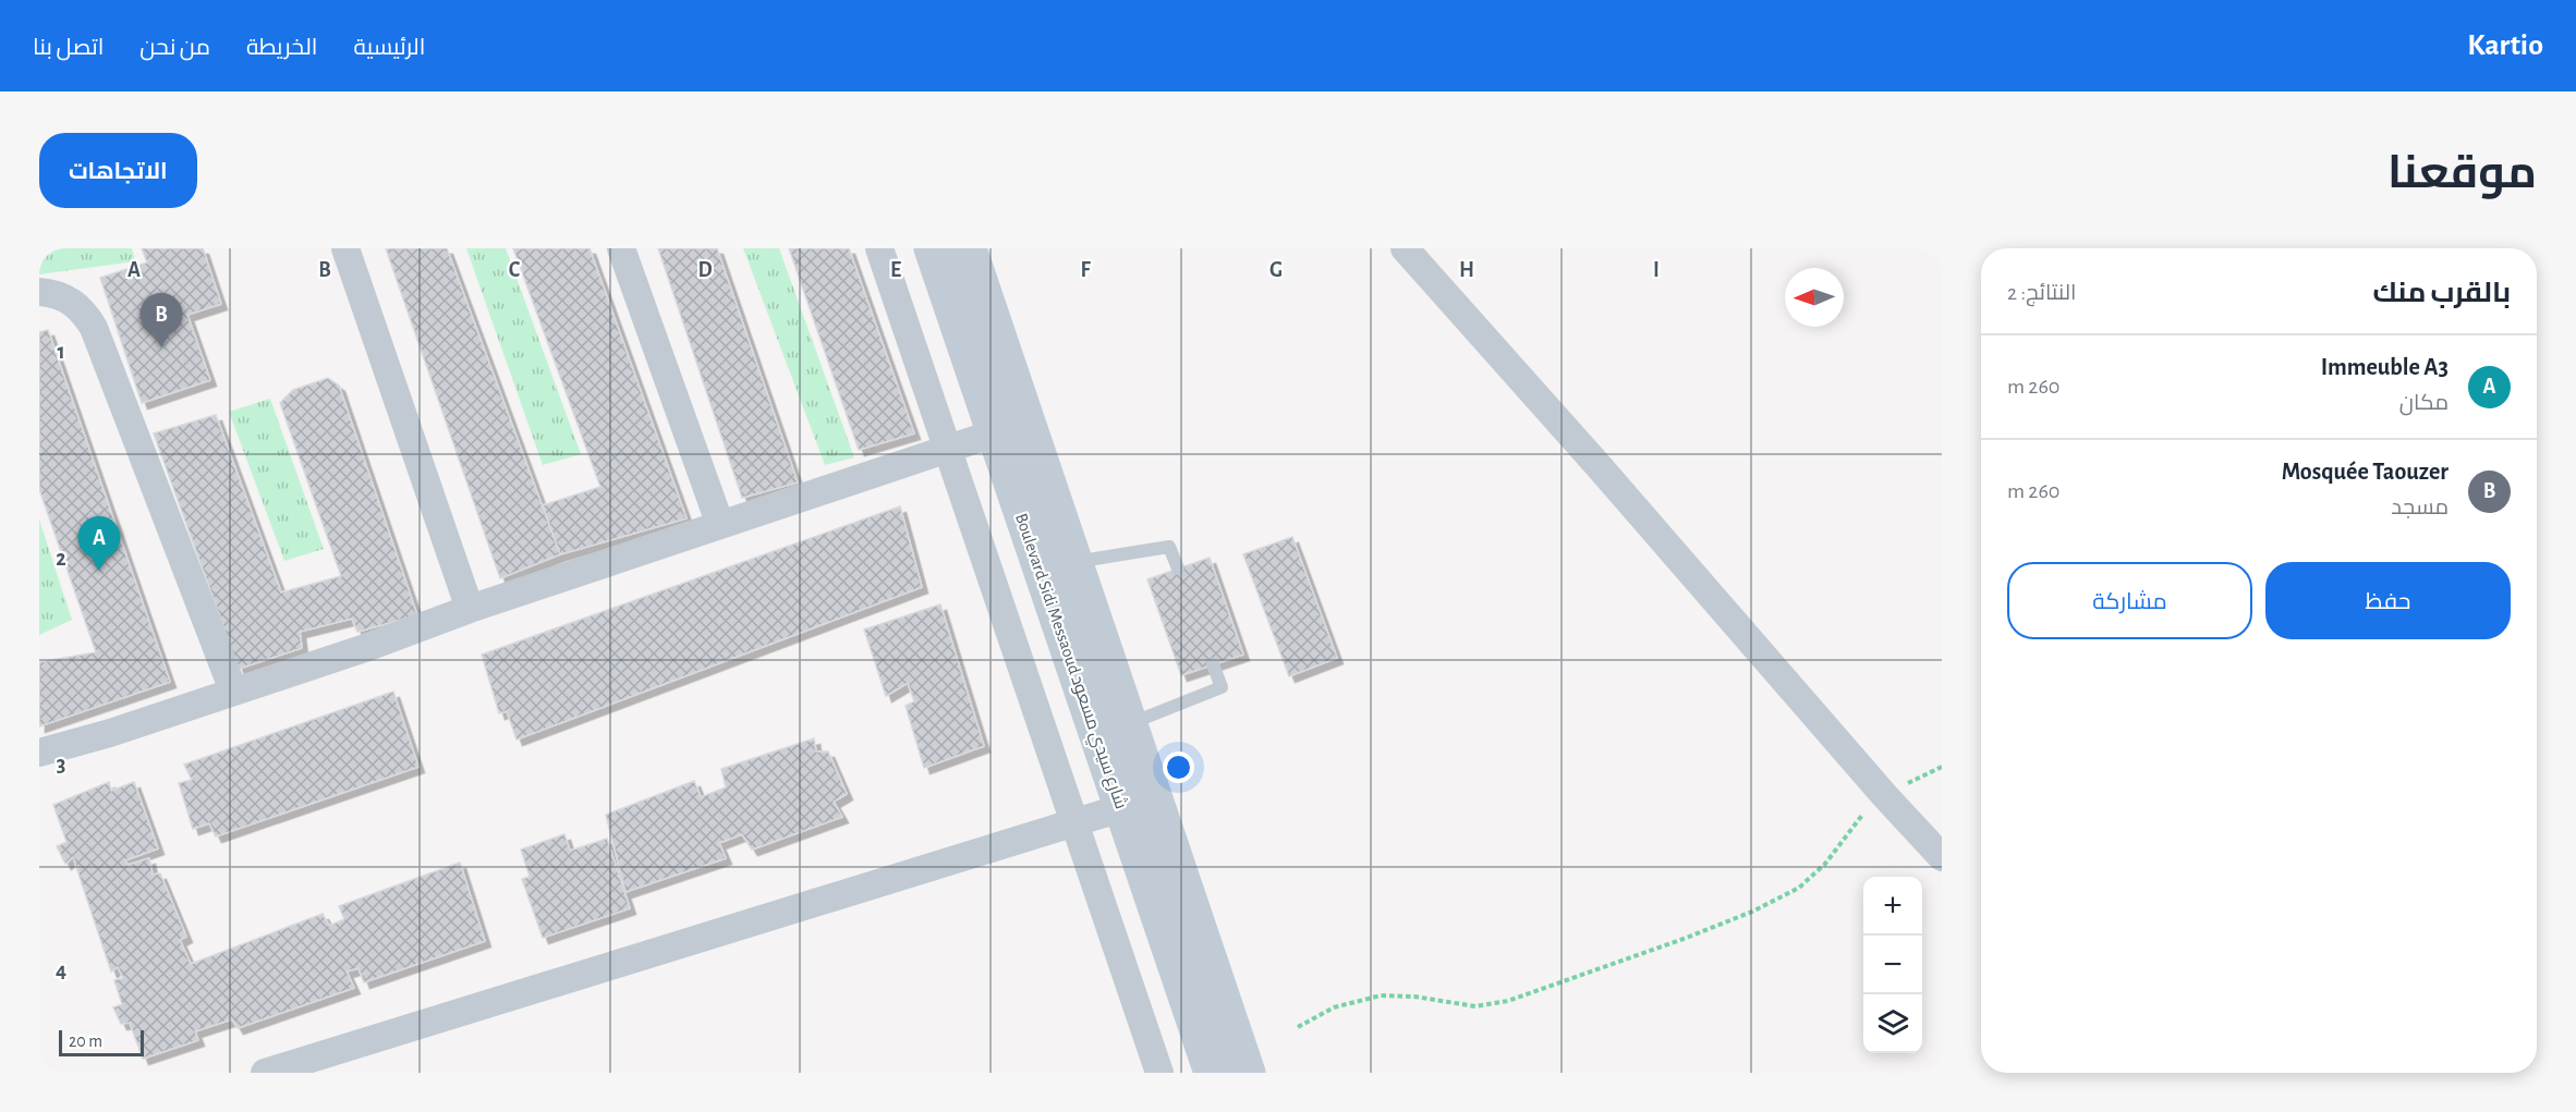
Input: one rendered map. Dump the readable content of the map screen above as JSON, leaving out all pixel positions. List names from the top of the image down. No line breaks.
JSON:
{"streets":{"street":["Boulevard Sidi Messaoud شارع سيدي مسعود"]},"scale_bar":"20 m","north":"left","page":{"header":"Kartio","nav":["الرئيسية","الخريطة","من نحن","اتصل بنا"],"title":"موقعنا","buttons":["الاتجاهات",["حفظ","مشاركة"]],"heading":["بالقرب منك","النتائج: 2"],"pins":["B","A"],"list":[{"mark":"A","name":"Immeuble A3","note":"مكان","value":"260 m"},{"mark":"B","name":"Mosquée Taouzer","note":"مسجد","value":"260 m"}],"map_buttons":["+","−"],"scale":"20 m"},"grid":{"columns":["A","B","C","D","E","F","G","H","I"],"rows":["1","2","3","4"]}}
